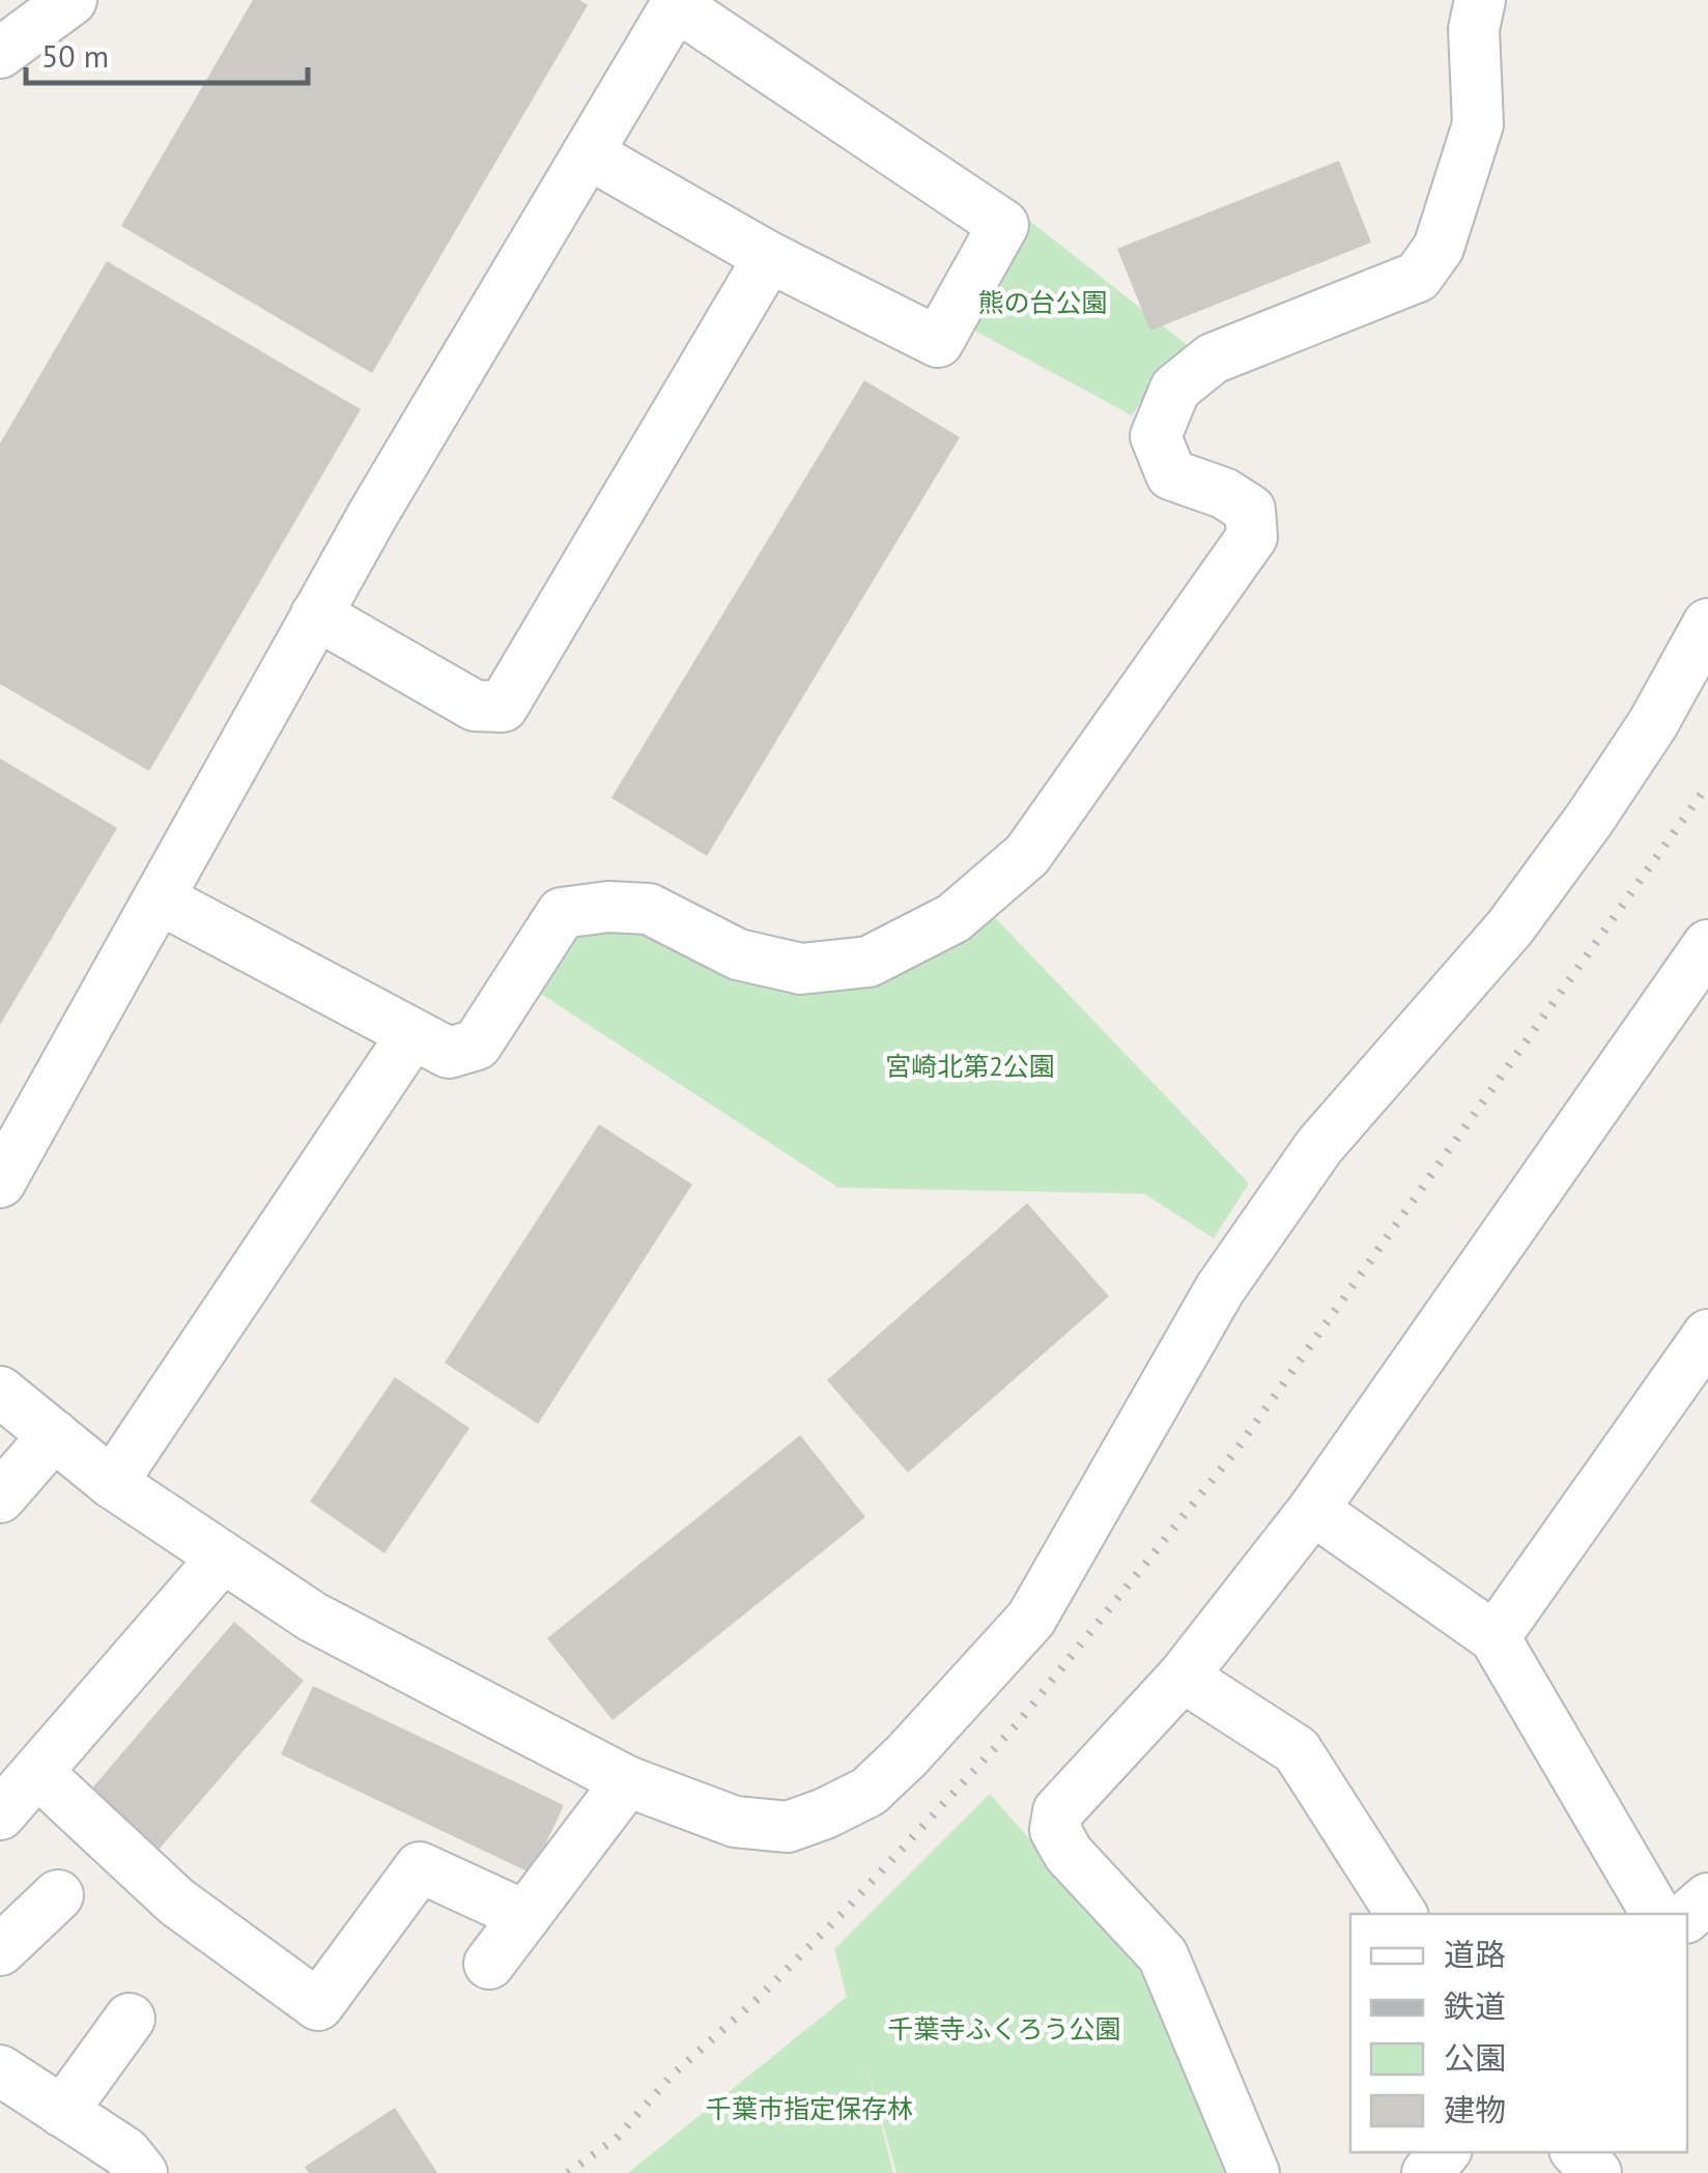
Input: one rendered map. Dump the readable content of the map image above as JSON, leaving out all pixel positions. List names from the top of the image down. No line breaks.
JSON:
{"parks":["熊の台公園","宮崎北第2公園","千葉寺ふくろう公園","千葉市指定保存林"],"legend":["道路","鉄道","公園","建物"],"scale_bar":"50 m"}
